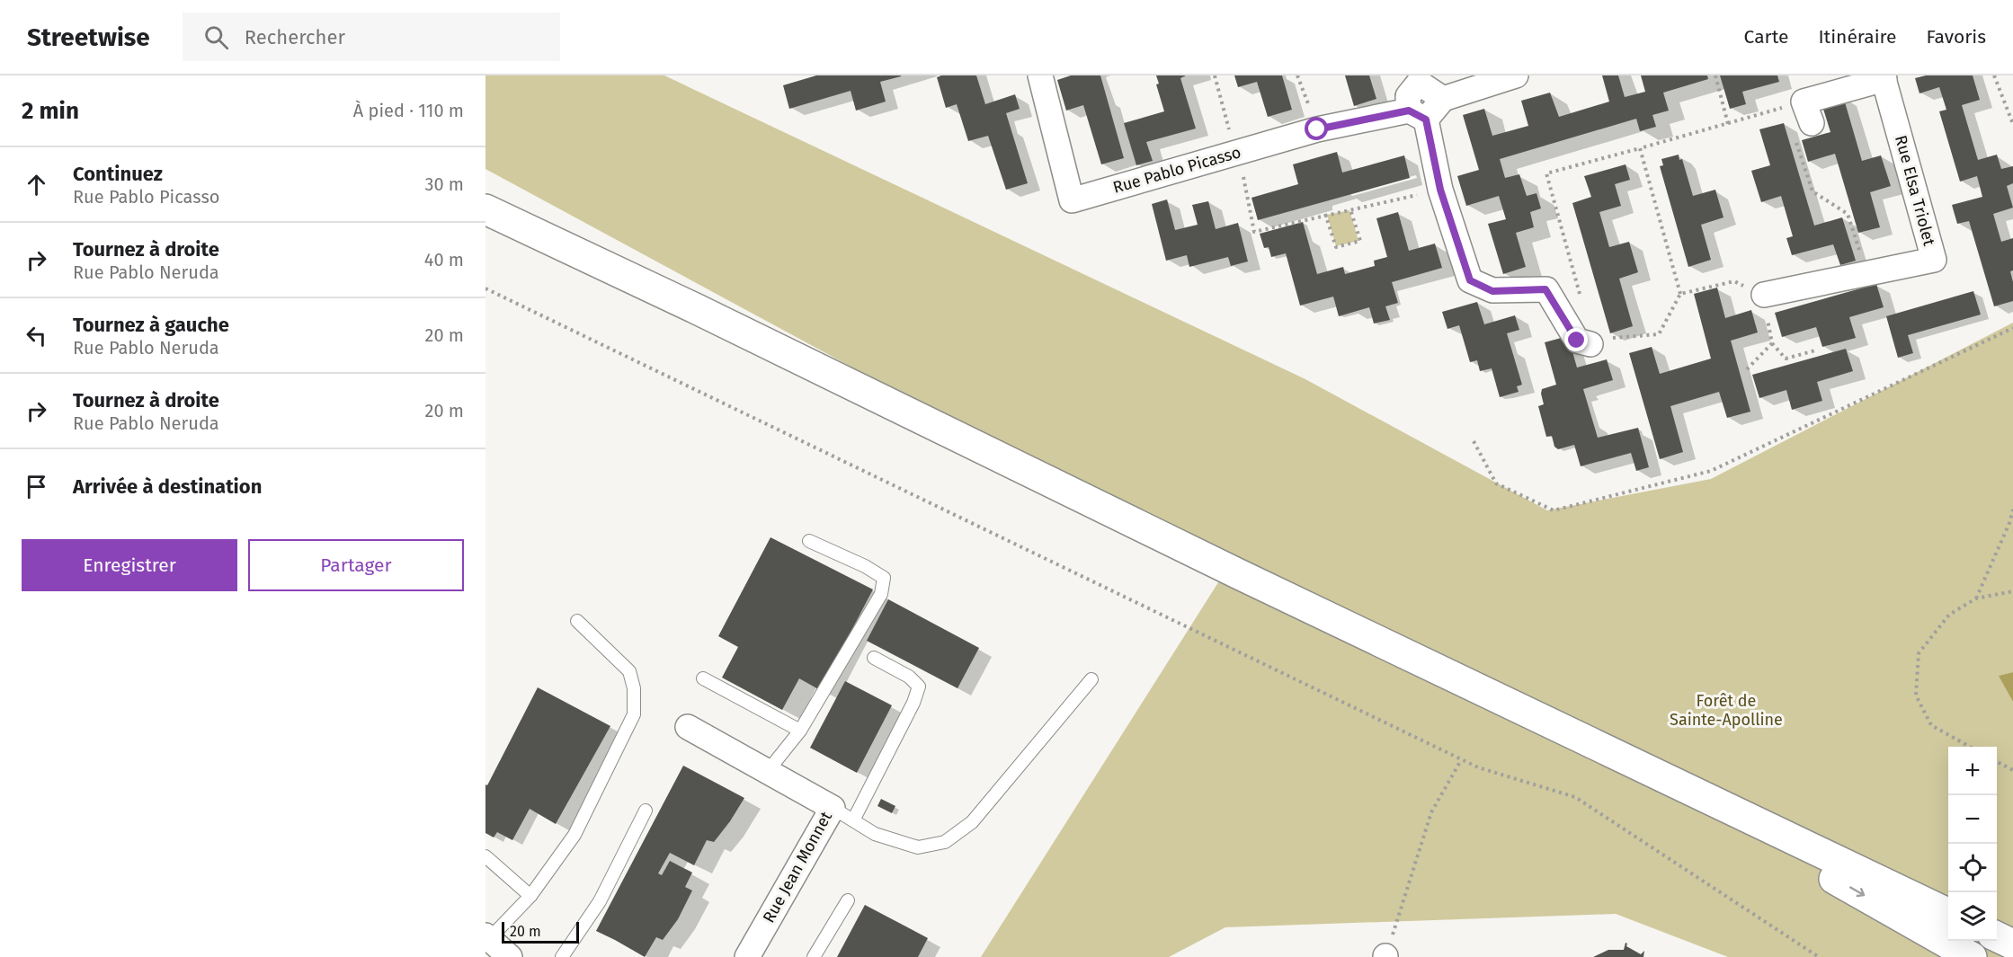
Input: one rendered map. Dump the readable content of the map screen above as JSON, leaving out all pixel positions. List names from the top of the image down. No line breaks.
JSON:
{"streets":{"street":["Rue Pablo Picasso","Rue Elsa Triolet","Rue Jean Monnet"]},"parks":["Forêt de Sainte-Apolline"],"scale_bar":"20 m","page":{"header":"Streetwise","search":"Rechercher","nav":["Carte","Itinéraire","Favoris"],"heading":["2 min","À pied · 110 m"],"list":[["Continuez","Rue Pablo Picasso","30 m"],["Tournez à droite","Rue Pablo Neruda","40 m"],["Tournez à gauche","Rue Pablo Neruda","20 m"],["Tournez à droite","Rue Pablo Neruda","20 m"],"Arrivée à destination"],"buttons":["Enregistrer","Partager"],"map_buttons":["+","−"],"scale":"20 m"}}
